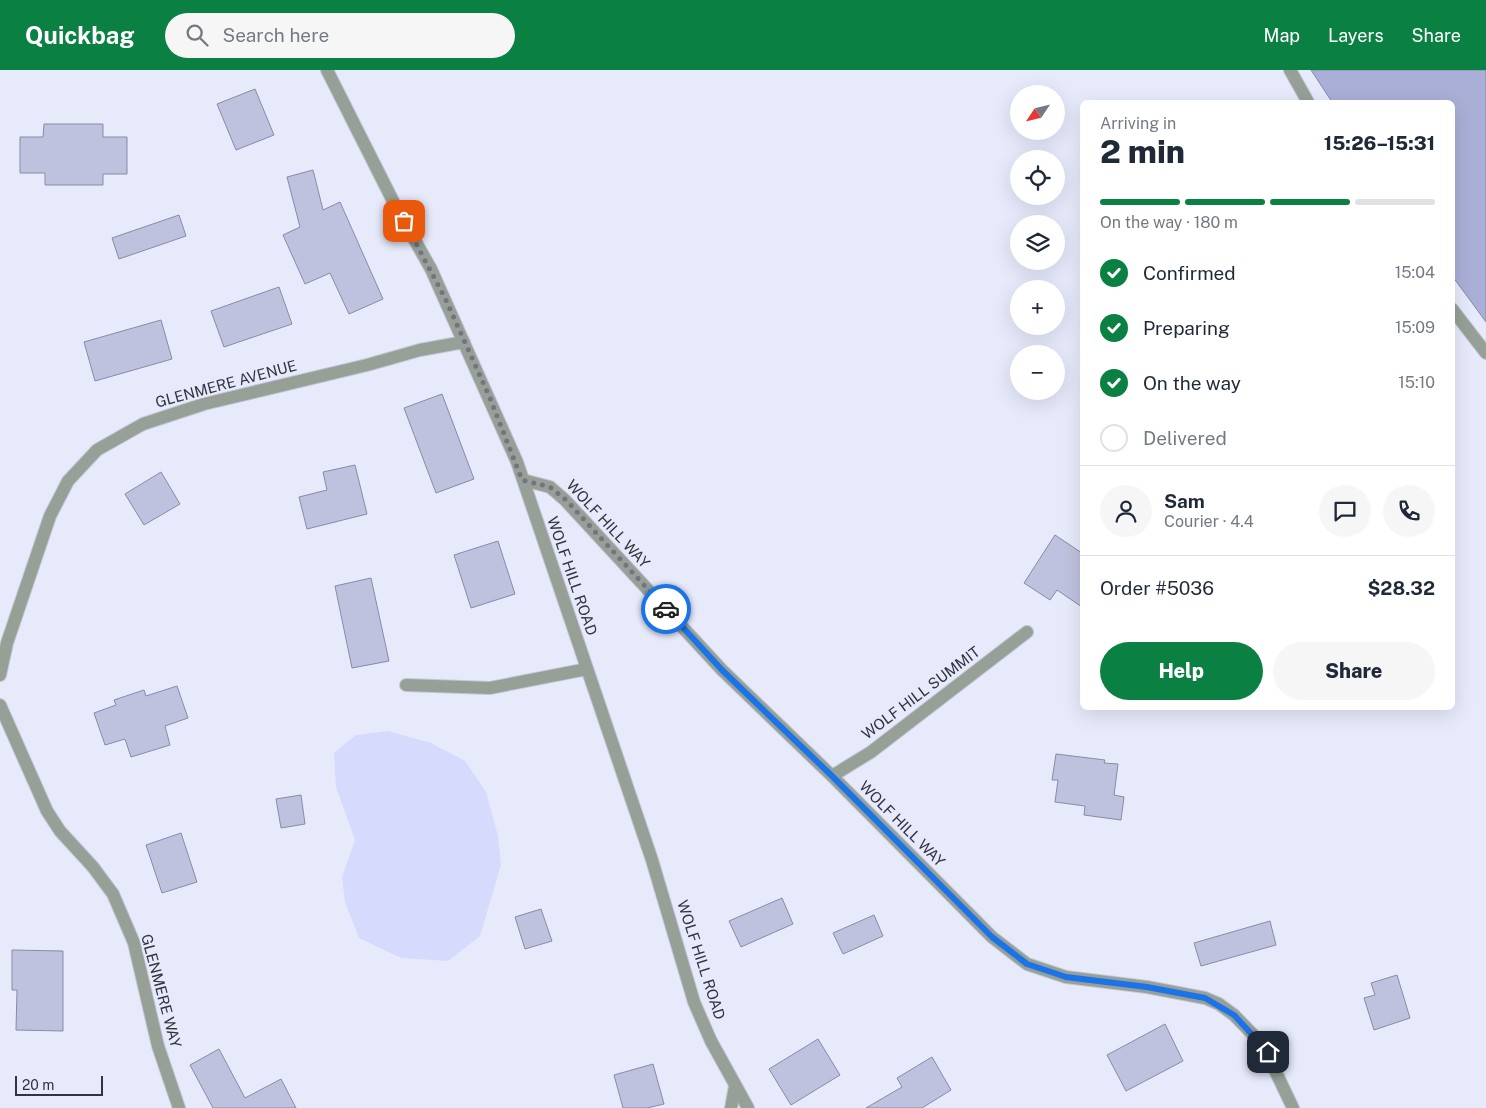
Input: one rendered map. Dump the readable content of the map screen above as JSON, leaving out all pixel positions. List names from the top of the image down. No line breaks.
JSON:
{"streets":{"street":["GLENMERE AVENUE","WOLF HILL WAY","WOLF HILL ROAD","WOLF HILL SUMMIT","GLENMERE WAY"]},"crossings":[["GLENMERE AVENUE","WOLF HILL ROAD"],["WOLF HILL WAY","WOLF HILL ROAD"],["WOLF HILL WAY","WOLF HILL SUMMIT"]],"scale_bar":"20 m","north":"bottom left","page":{"header":"Quickbag","search":"Search here","nav":["Map","Layers","Share"],"map_buttons":["+","−"],"heading":["2 min","Arriving in","15:26–15:31"],"panel":["Sam","Courier · 4.4","Order #5036","$28.32"],"bar":"On the way · 180 m","list":[["Confirmed","15:04"],["Preparing","15:09"],["On the way","15:10"],"Delivered"],"buttons":["Help","Share"],"scale":"20 m"}}
